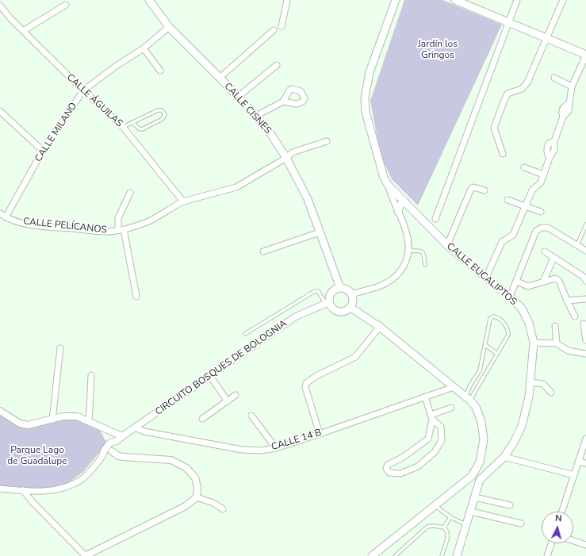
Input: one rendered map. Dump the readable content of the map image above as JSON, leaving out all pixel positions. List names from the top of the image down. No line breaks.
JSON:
{"streets":{"main road":["CALLE CISNES","CALLE EUCALIPTOS"],"street":["CALLE ÁGUILAS","CALLE MILANO","CALLE PELÍCANOS","CIRCUITO BOSQUES DE BOLOGNIA","CALLE 14 B"]},"crossings":[["CALLE ÁGUILAS","CALLE MILANO"],["CALLE ÁGUILAS","CALLE PELÍCANOS"],["CALLE CISNES","CALLE MILANO"],["CALLE CISNES","CALLE PELÍCANOS"],["CALLE CISNES","CIRCUITO BOSQUES DE BOLOGNIA"],["CALLE MILANO","CALLE PELÍCANOS"],["CIRCUITO BOSQUES DE BOLOGNIA","CALLE 14 B"]],"parks":["Jardín los Gringos","Parque Lago de Guadalupe"],"north":"top"}
